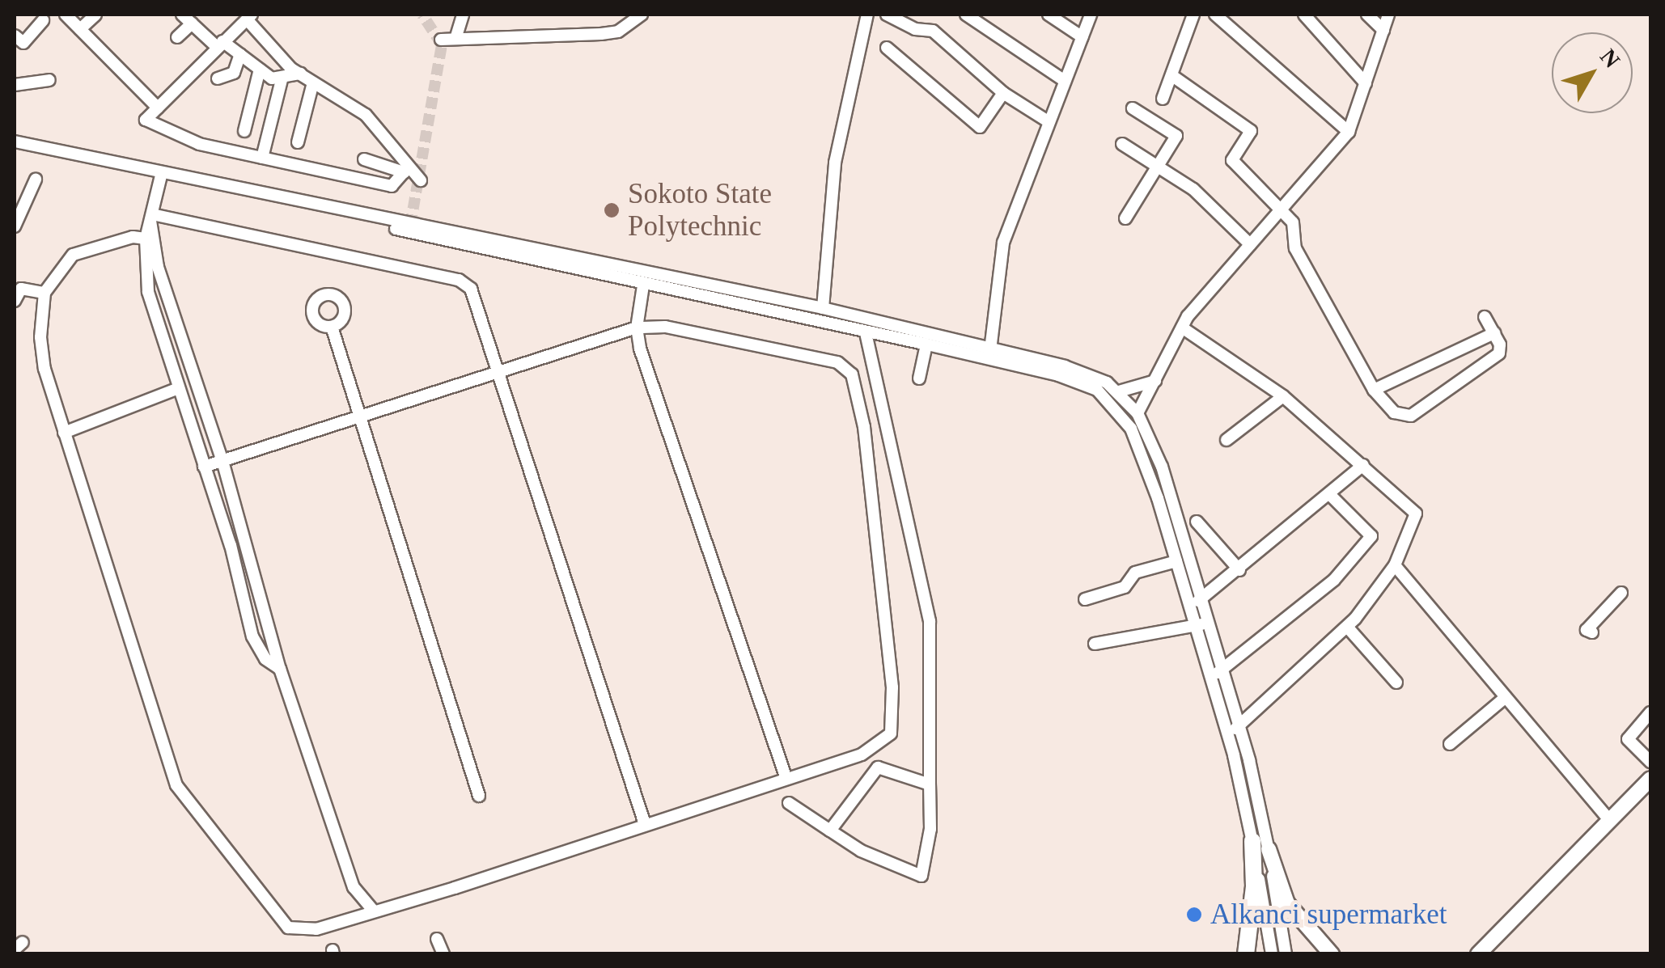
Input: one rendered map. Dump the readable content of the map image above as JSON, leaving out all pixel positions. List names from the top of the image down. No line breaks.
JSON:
{"places":["Sokoto State Polytechnic","Alkanci supermarket"],"north":"top right"}
